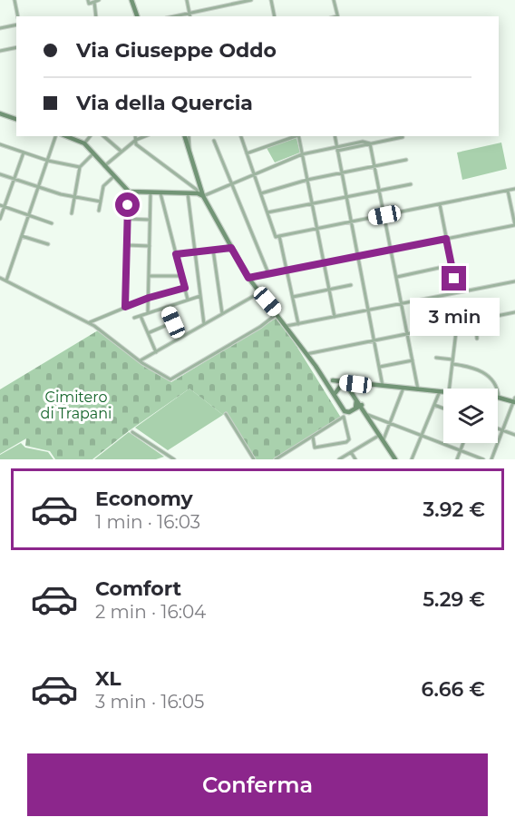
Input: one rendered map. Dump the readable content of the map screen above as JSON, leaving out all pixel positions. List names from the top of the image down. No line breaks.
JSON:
{"parks":["Cimitero di Trapani"],"page":{"banner":["Via Giuseppe Oddo","Via della Quercia"],"bubble":"3 min","list":[{"name":"Economy","note":"1 min · 16:03","value":"3.92 €"},{"name":"Comfort","note":"2 min · 16:04","value":"5.29 €"},{"name":"XL","note":"3 min · 16:05","value":"6.66 €"}],"buttons":"Conferma"}}
